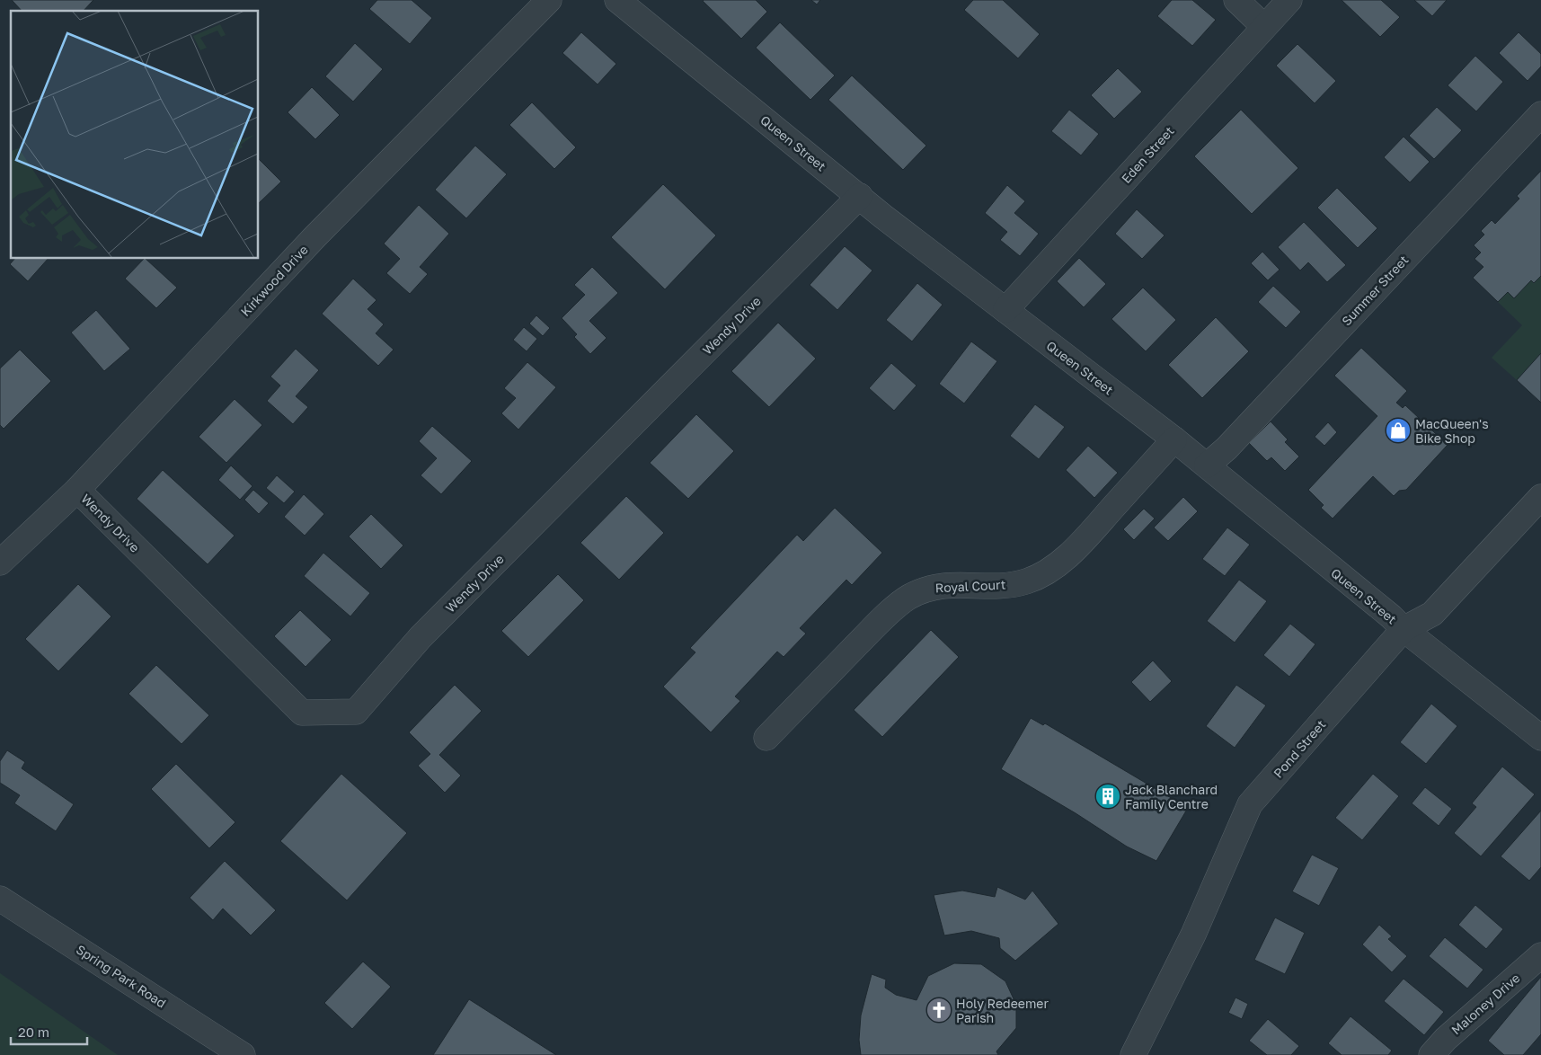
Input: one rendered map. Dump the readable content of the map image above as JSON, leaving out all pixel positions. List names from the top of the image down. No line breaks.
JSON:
{"streets":{"street":["Queen Street","Eden Street","Kirkwood Drive","Summer Street","Wendy Drive","Royal Court","Pond Street","Spring Park Road","Maloney Drive"]},"crossings":[["Queen Street","Eden Street"],["Queen Street","Summer Street"],["Queen Street","Wendy Drive"],["Queen Street","Royal Court"],["Queen Street","Pond Street"],["Kirkwood Drive","Wendy Drive"]],"places":{"shop":["MacQueen's Bike Shop"],"building":["Jack Blanchard Family Centre"],"church":["Holy Redeemer Parish"]},"scale_bar":"20 m"}
